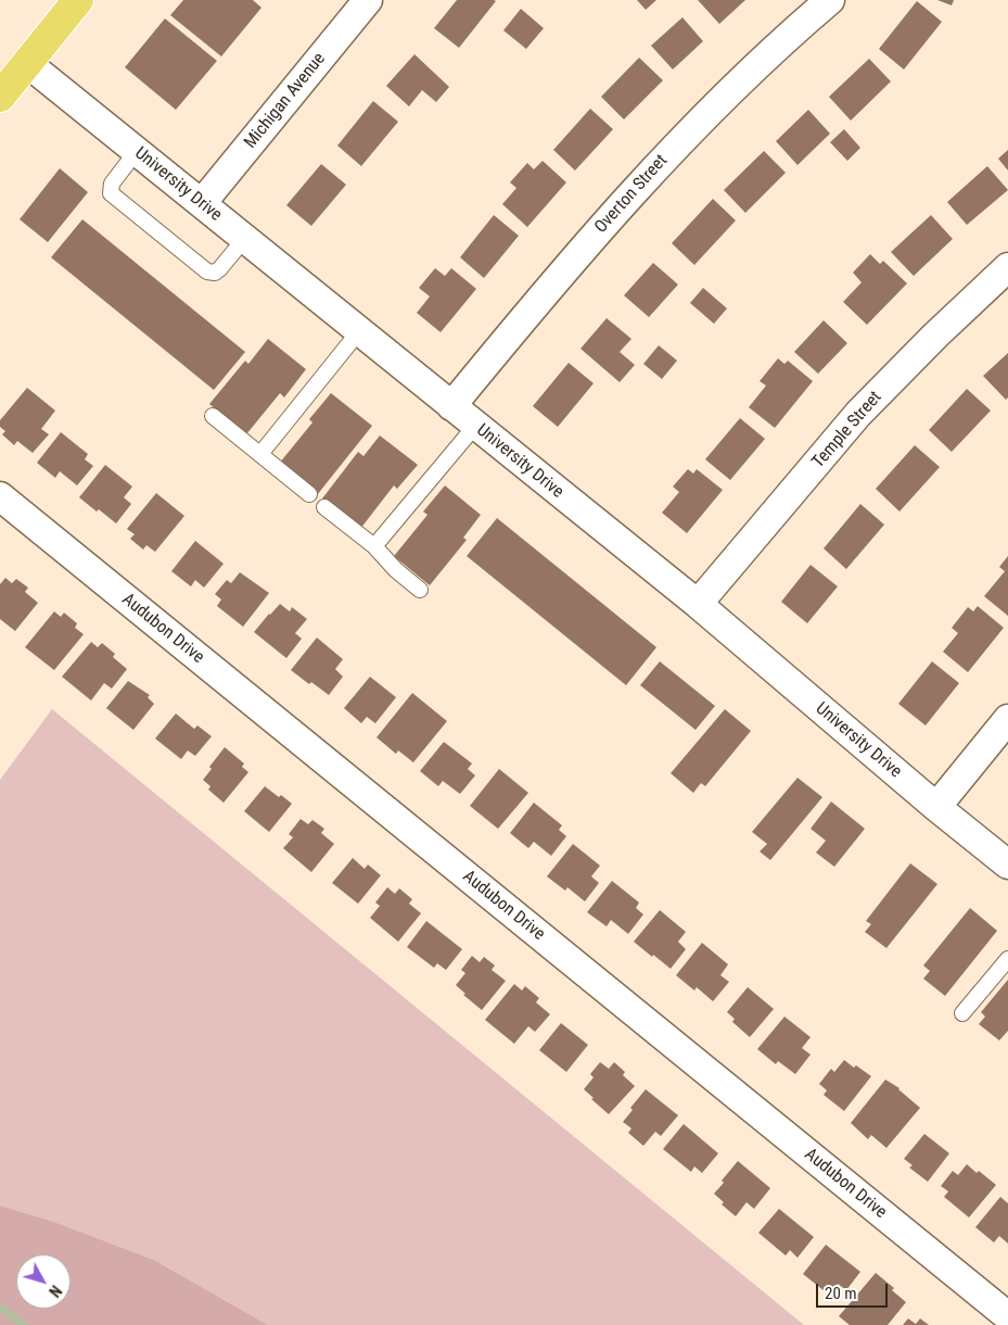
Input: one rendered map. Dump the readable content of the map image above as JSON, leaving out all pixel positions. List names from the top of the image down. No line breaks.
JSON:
{"streets":{"street":["Michigan Avenue","University Drive","Overton Street","Temple Street","Audubon Drive"]},"crossings":[["Michigan Avenue","University Drive"],["University Drive","Overton Street"],["University Drive","Temple Street"]],"scale_bar":"20 m","north":"bottom right"}
